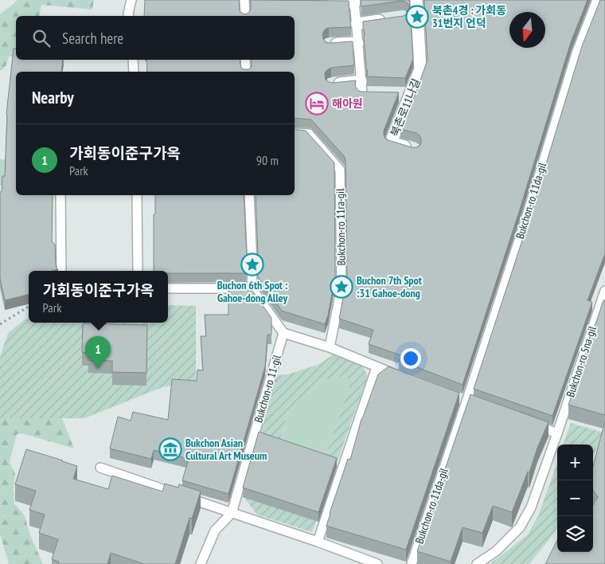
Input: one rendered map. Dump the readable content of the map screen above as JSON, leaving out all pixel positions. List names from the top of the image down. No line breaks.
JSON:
{"streets":{"street":["북촌로11나길"],"lane":["Bukchon-ro 11da-gil","Bukchon-ro 11ra-gil","Bukchon-ro 5na-gil","Bukchon-ro 11-gil"]},"places":{"place":["북촌4경 : 가회동 31번지 언덕","Buchon 6th Spot : Gahoe-dong Alley","Buchon 7th Spot :31 Gahoe-dong"],"hotel":["해아원"],"museum":["Bukchon Asian Cultural Art Museum"]},"north":"bottom","page":{"search":"Search here","heading":"Nearby","list":[{"mark":"1","name":"가회동이준구가옥","note":"Park","value":"90 m"}],"popup":["가회동이준구가옥","Park"],"pins":"1","map_buttons":["+","−"]}}
